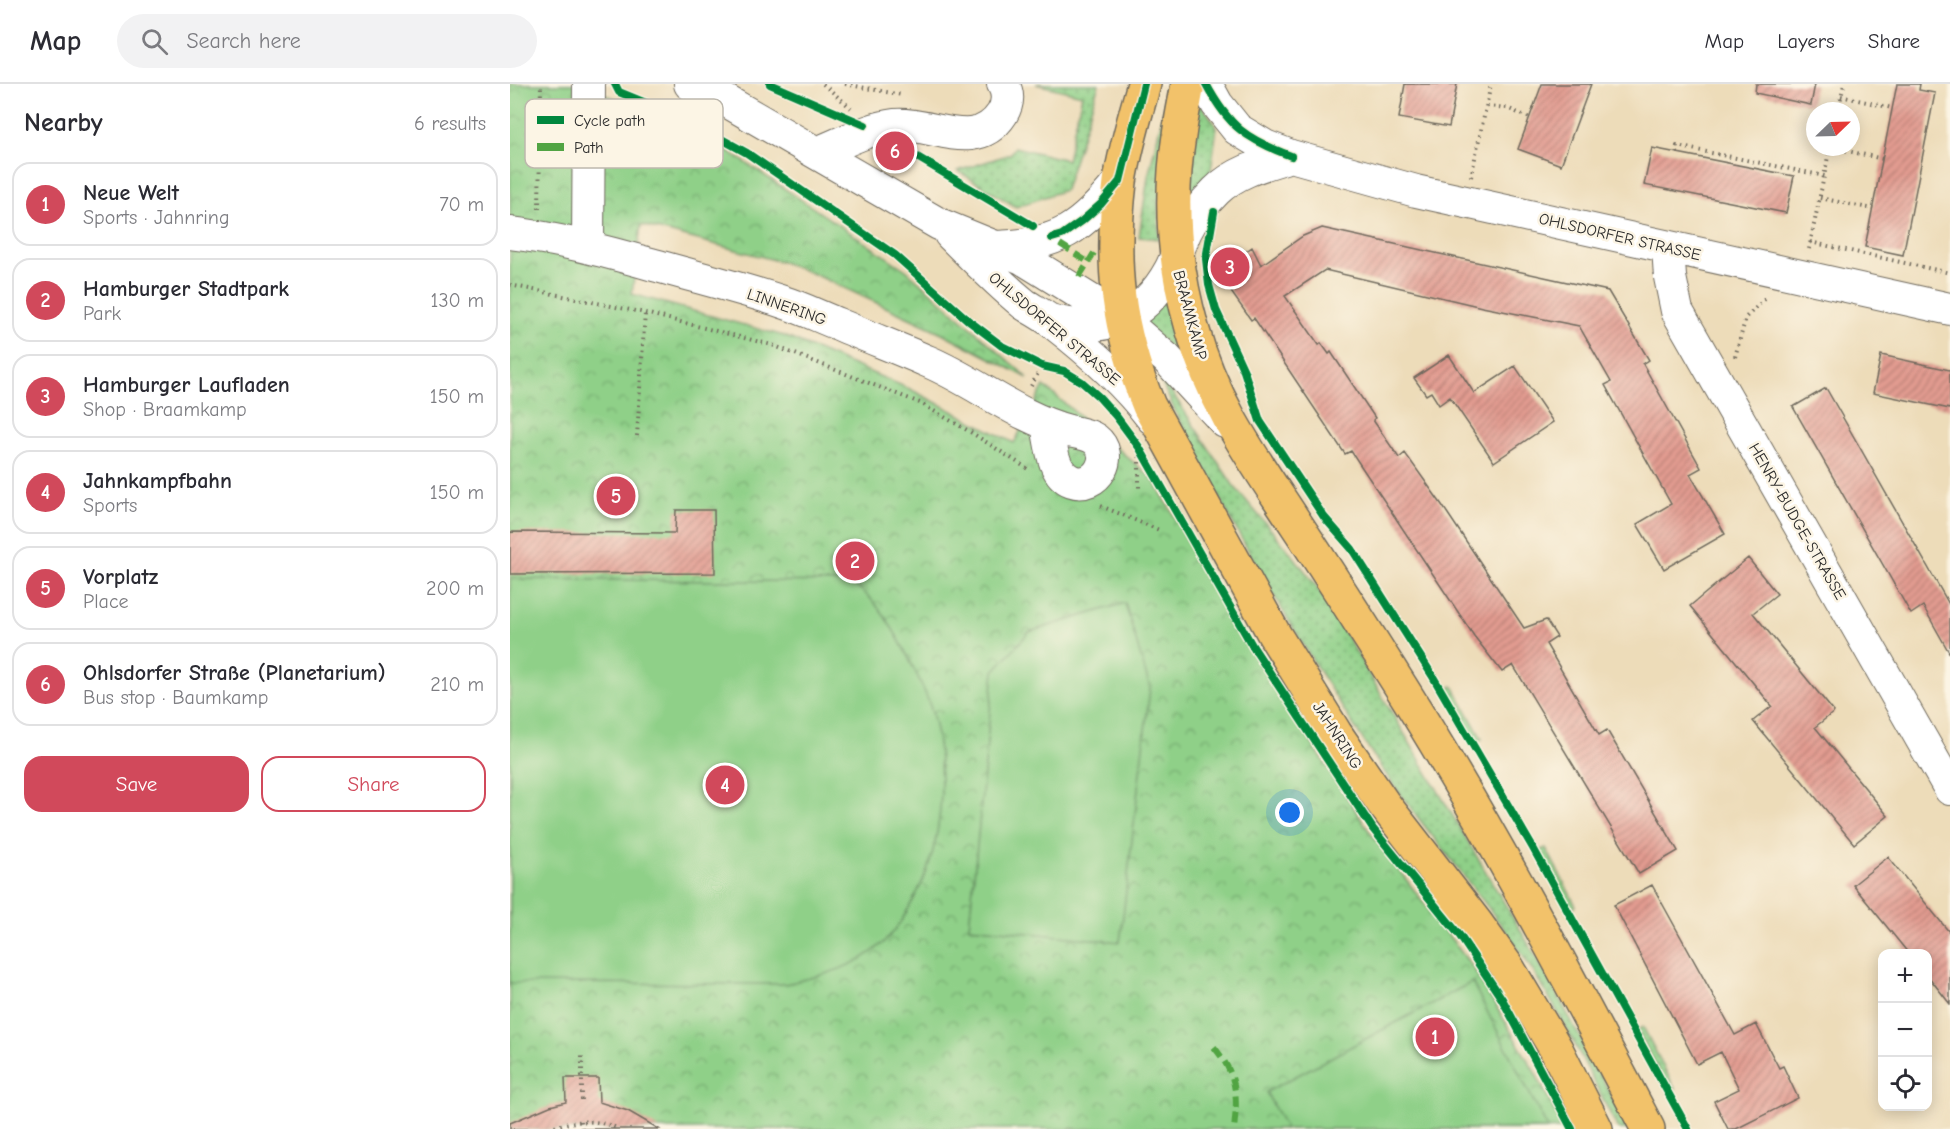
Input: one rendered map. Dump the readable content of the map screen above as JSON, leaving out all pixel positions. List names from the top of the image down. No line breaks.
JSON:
{"streets":{"main road":["BRAAMKAMP","JAHNRING"],"street":["OHLSDORFER STRASSE","LINNERING","HENRY-BUDGE-STRASSE"]},"crossings":[["OHLSDORFER STRASSE","BRAAMKAMP"],["OHLSDORFER STRASSE","HENRY-BUDGE-STRASSE"],["OHLSDORFER STRASSE","JAHNRING"]],"legend":["Cycle path","Path"],"north":"top right","page":{"header":"Map","search":"Search here","nav":["Map","Layers","Share"],"heading":["Nearby","6 results"],"pins":["6","3","5","2","4","1"],"list":[{"mark":"1","name":"Neue Welt","note":"Sports · Jahnring","value":"70 m"},{"mark":"2","name":"Hamburger Stadtpark","note":"Park","value":"130 m"},{"mark":"3","name":"Hamburger Laufladen","note":"Shop · Braamkamp","value":"150 m"},{"mark":"4","name":"Jahnkampfbahn","note":"Sports","value":"150 m"},{"mark":"5","name":"Vorplatz","note":"Place","value":"200 m"},{"mark":"6","name":"Ohlsdorfer Straße (Planetarium)","note":"Bus stop · Baumkamp","value":"210 m"}],"buttons":["Save","Share"],"map_buttons":["+","−"]}}
